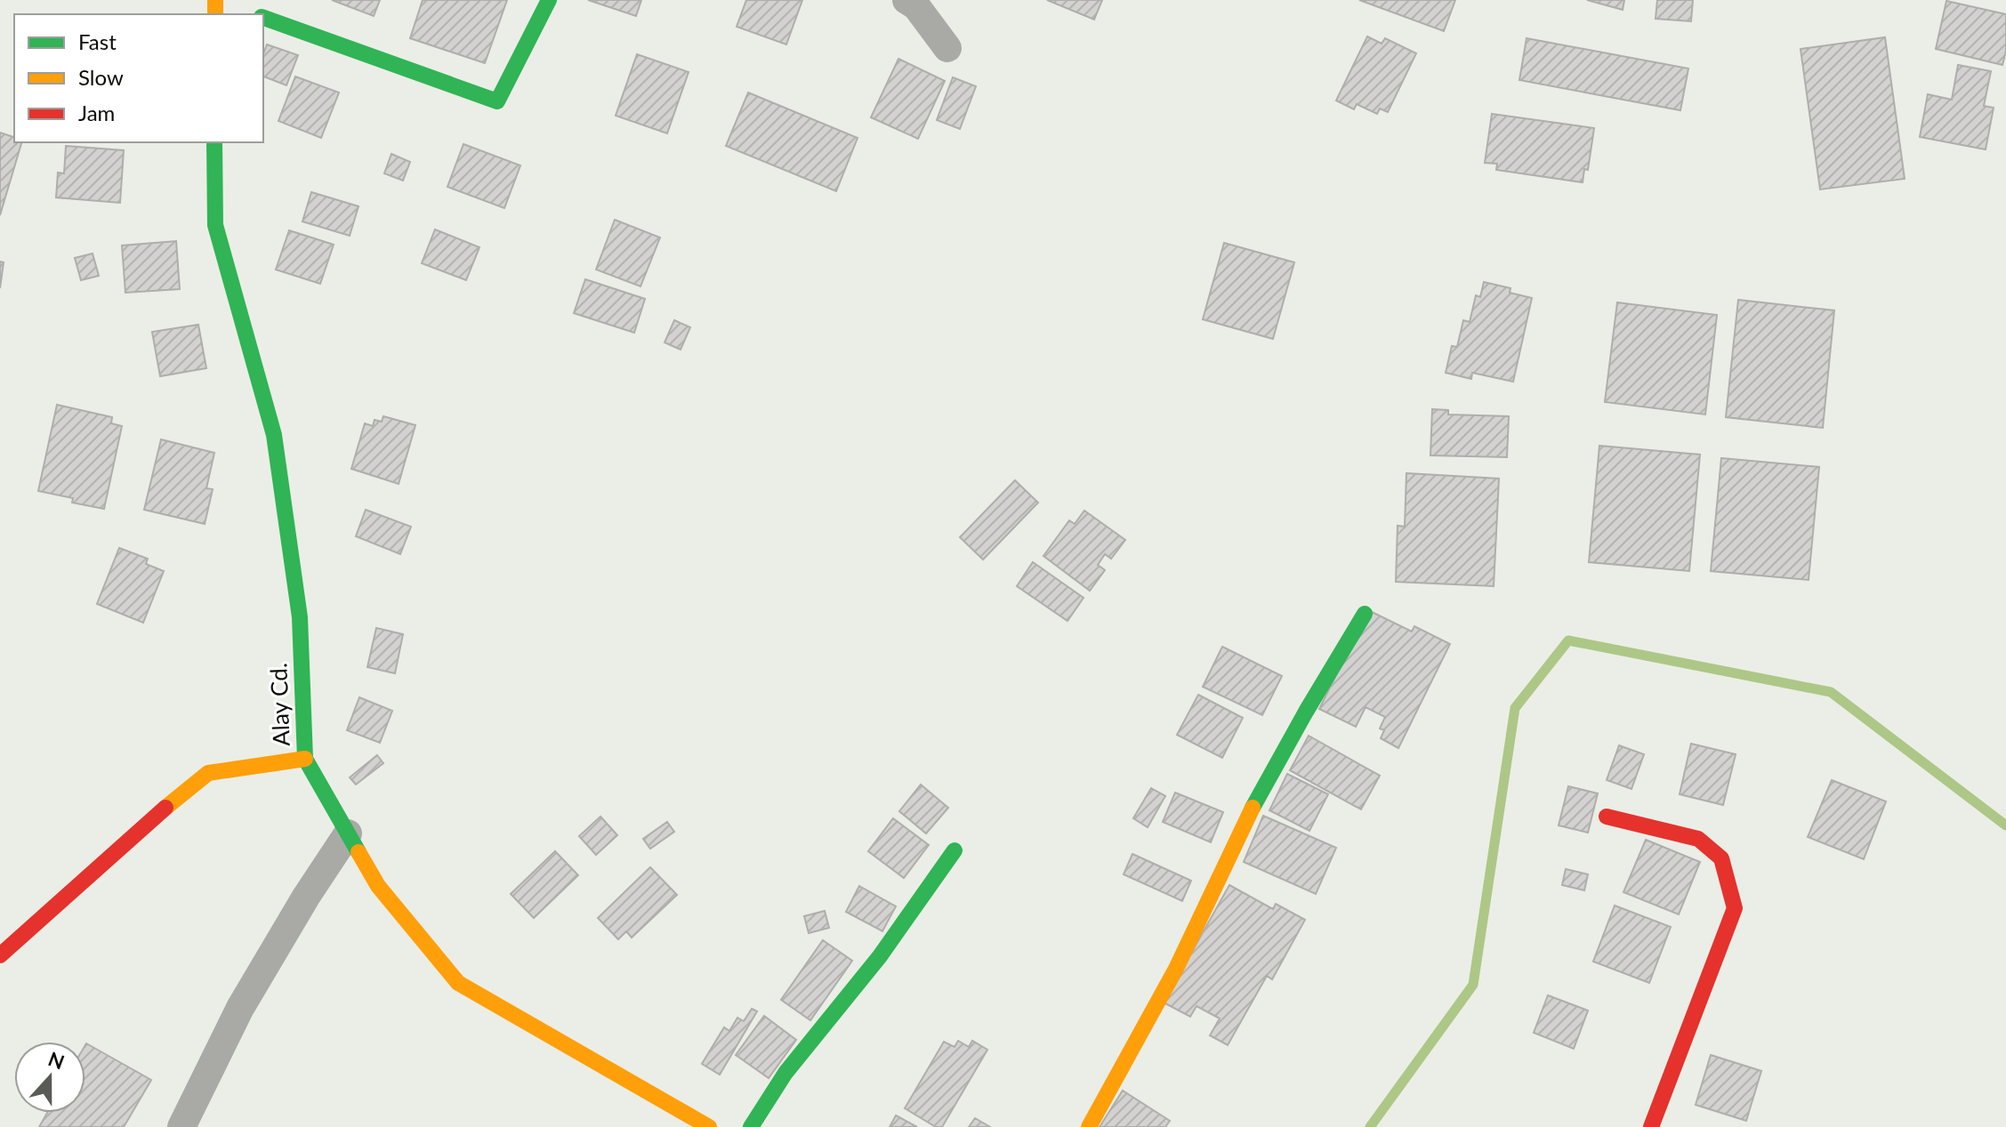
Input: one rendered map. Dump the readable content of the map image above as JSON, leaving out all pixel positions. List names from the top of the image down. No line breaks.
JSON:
{"streets":{"street":["Alay Cd."]},"legend":["Fast","Slow","Jam"],"north":"top"}
